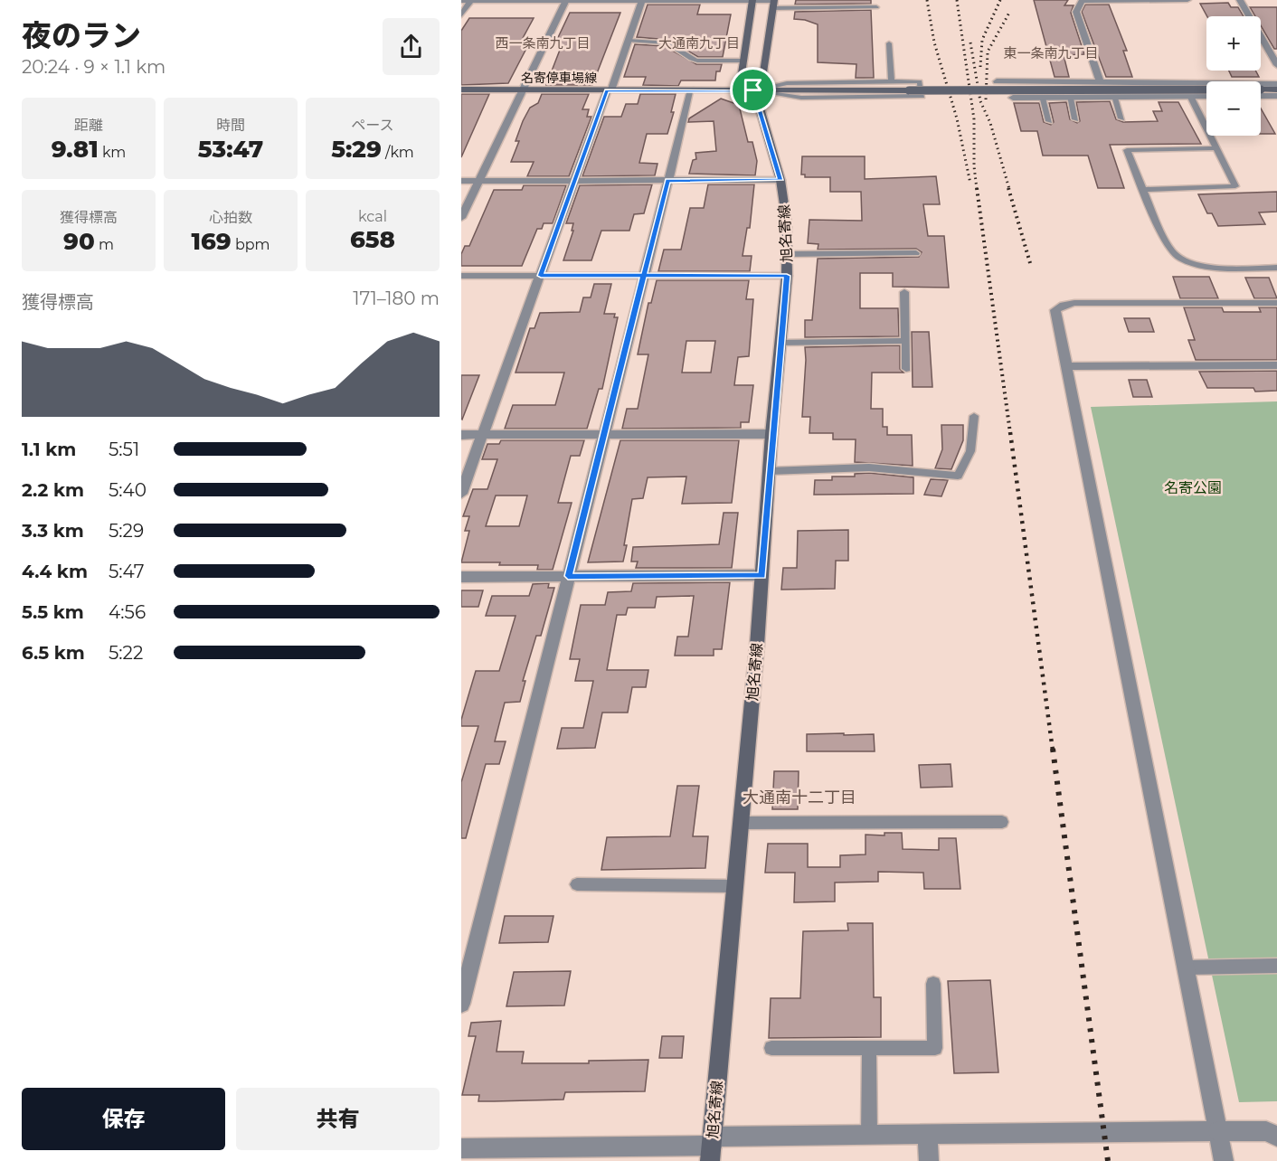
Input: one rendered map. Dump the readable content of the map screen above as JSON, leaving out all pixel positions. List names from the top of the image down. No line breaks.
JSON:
{"streets":{"main road":["名寄停車場線","旭名寄線"]},"crossings":[["名寄停車場線","旭名寄線"]],"districts":["西一条南九丁目","大通南九丁目","東一条南九丁目","大通南十二丁目"],"parks":["名寄公園"],"page":{"heading":["夜のラン","20:24 · 9 × 1.1 km"],"map_buttons":["+","−"],"stats":[["距離","9.81 km"],["時間","53:47"],["ペース","5:29 /km"],["獲得標高","90 m"],["心拍数","169 bpm"],["kcal","658"]],"chart":["獲得標高","171–180 m"],"list":[{"name":"1.1 km","note":"5:51"},{"name":"2.2 km","note":"5:40"},{"name":"3.3 km","note":"5:29"},{"name":"4.4 km","note":"5:47"},{"name":"5.5 km","note":"4:56"},{"name":"6.5 km","note":"5:22"}],"buttons":["保存","共有"]}}
